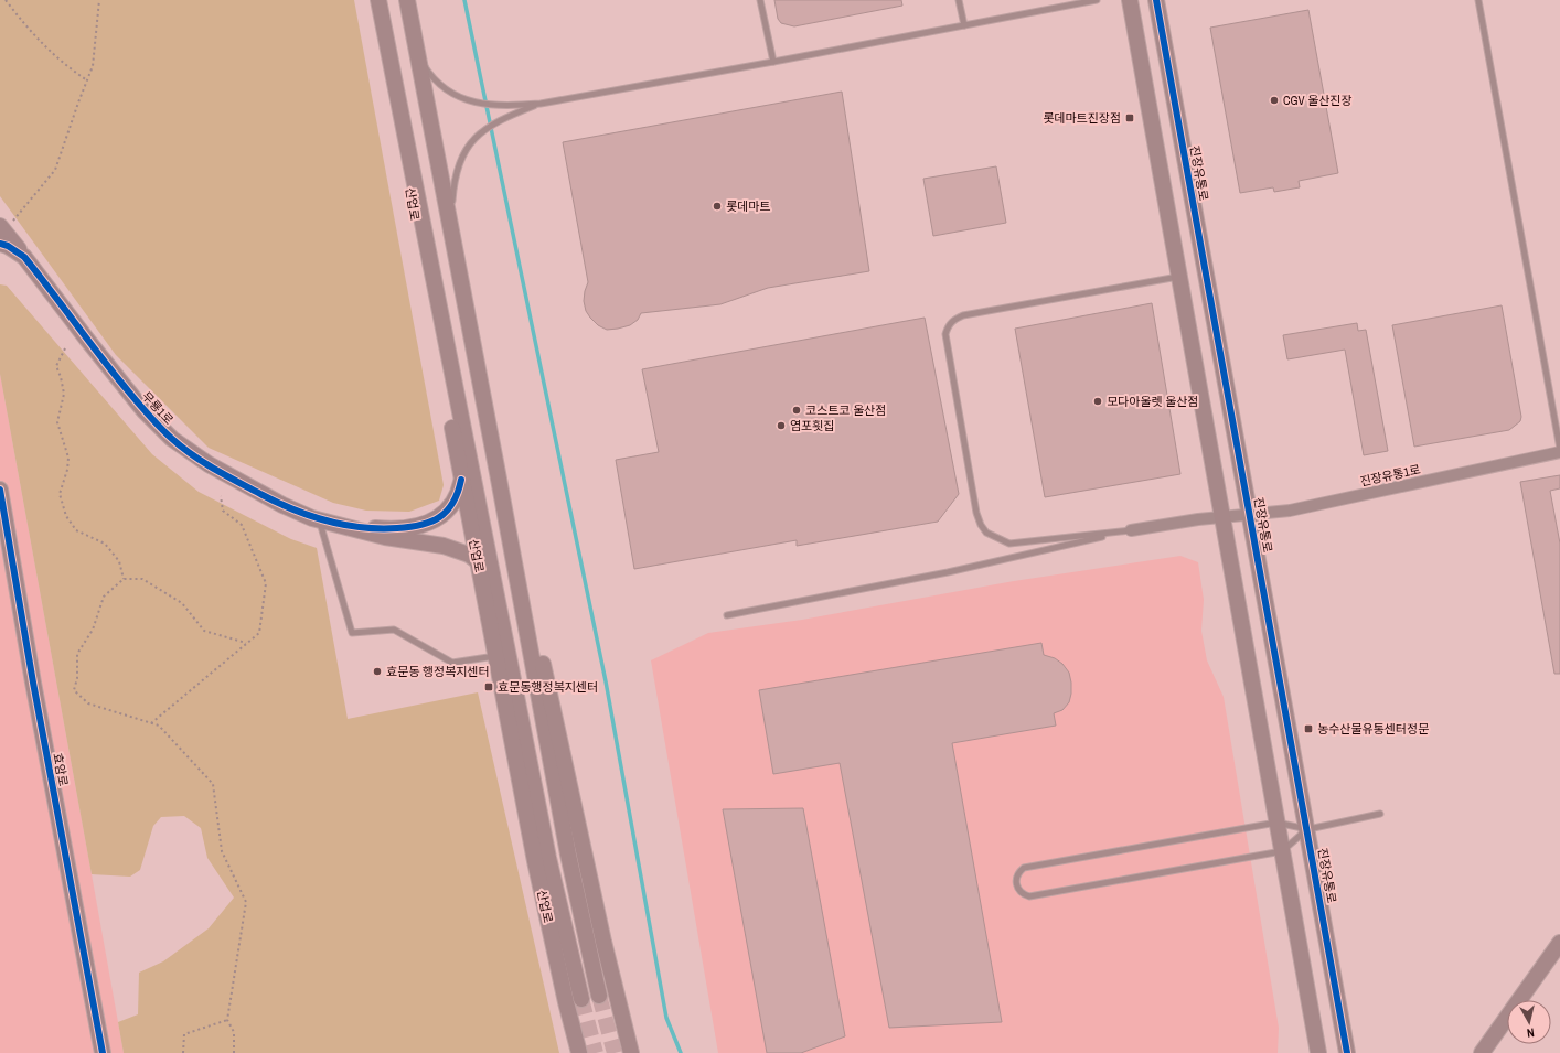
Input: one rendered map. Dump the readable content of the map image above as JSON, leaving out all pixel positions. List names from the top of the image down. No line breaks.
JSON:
{"streets":{"main road":["진장유통로","산업로","무룡1로","효암로"],"street":["진장유통1로"]},"crossings":[["진장유통로","진장유통1로"]],"places":{"other":["CGV 울산진장","롯데마트","모다아울렛 울산점","코스트코 울산점","염포횟집","효문동 행정복지센터"],"transit":["롯데마트진장점","효문동행정복지센터","농수산물유통센터정문"]},"north":"bottom"}
